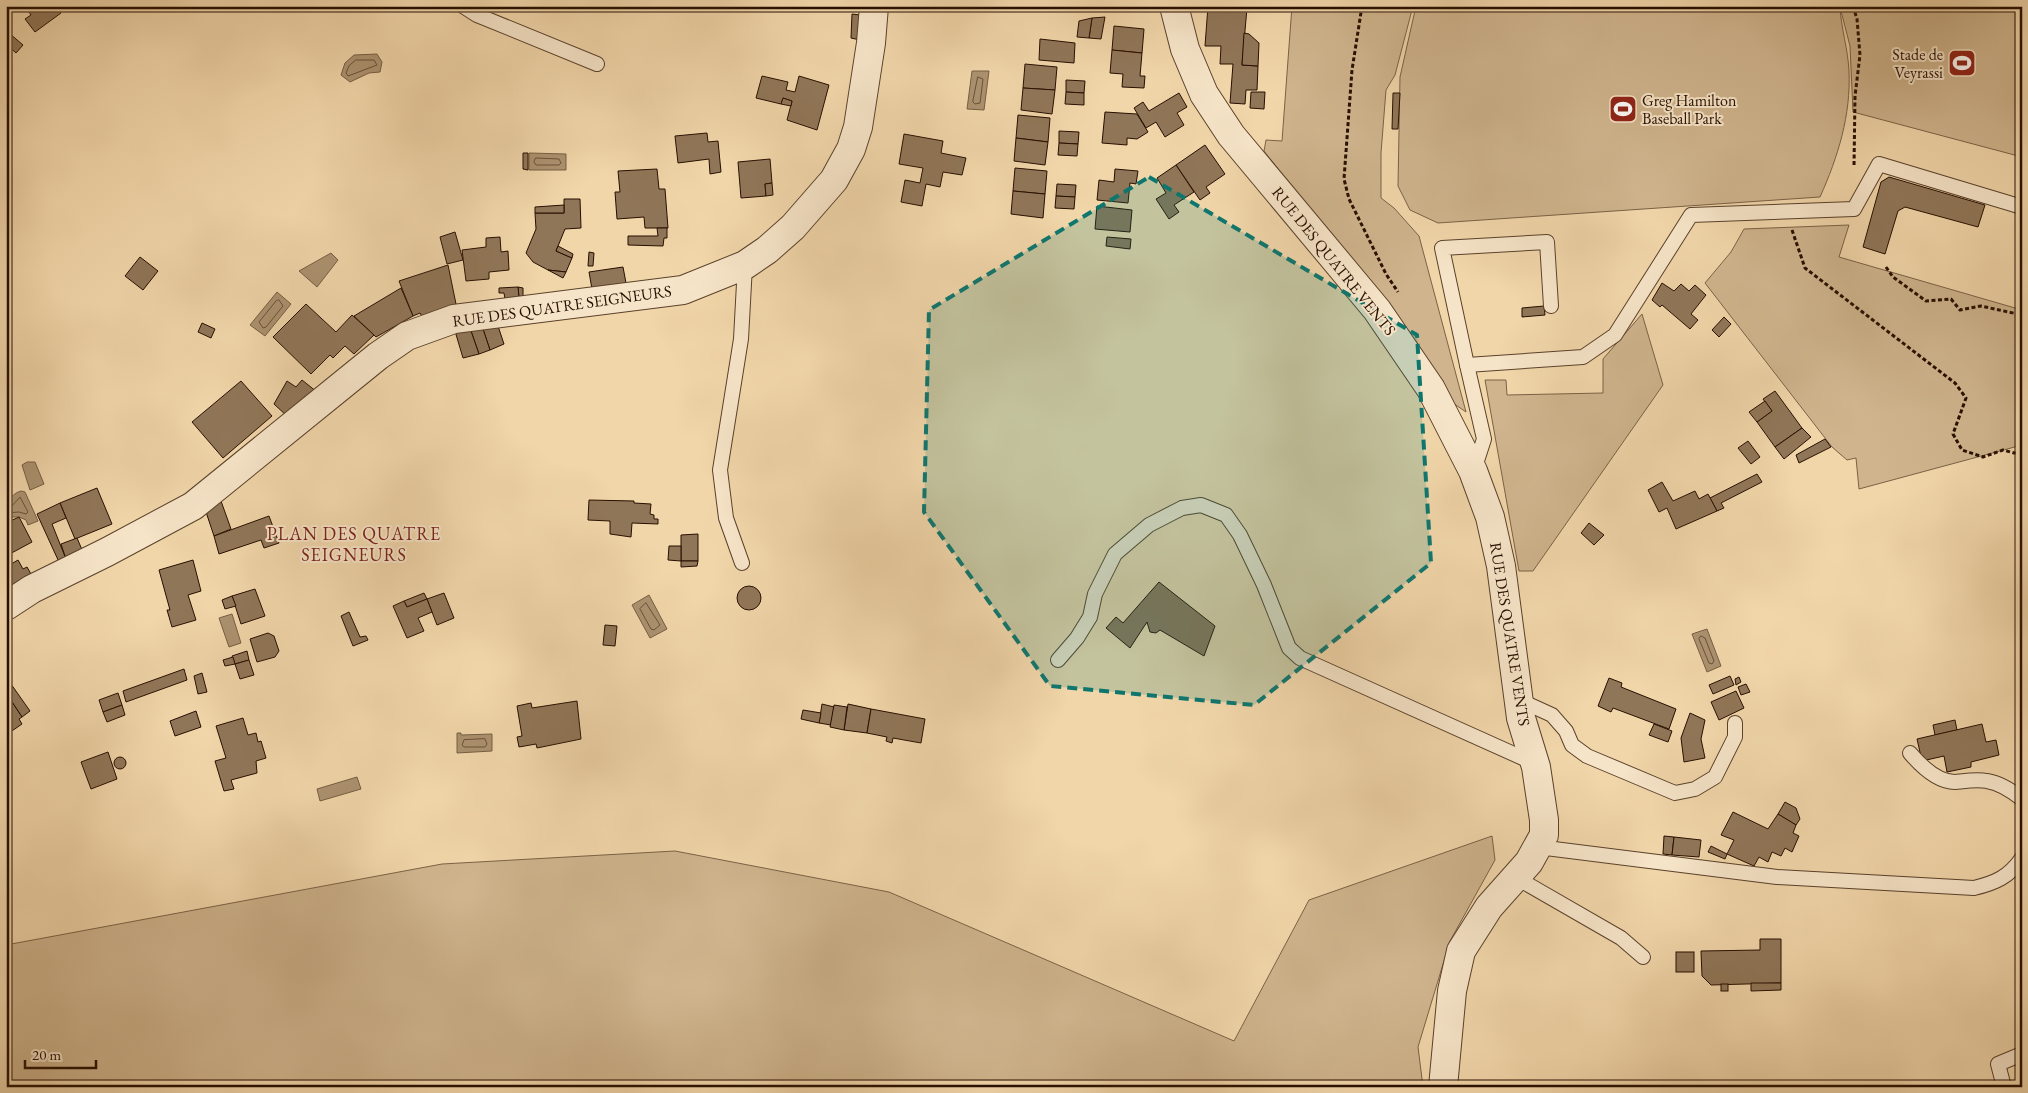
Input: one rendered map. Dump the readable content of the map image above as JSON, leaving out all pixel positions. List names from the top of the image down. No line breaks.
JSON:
{"streets":{"street":["RUE DES QUATRE VENTS","RUE DES QUATRE SEIGNEURS"]},"districts":["PLAN DES QUATRE SEIGNEURS"],"places":{"sports":["Stade de Veyrassi","Greg Hamilton Baseball Park"]},"scale_bar":"20 m"}
